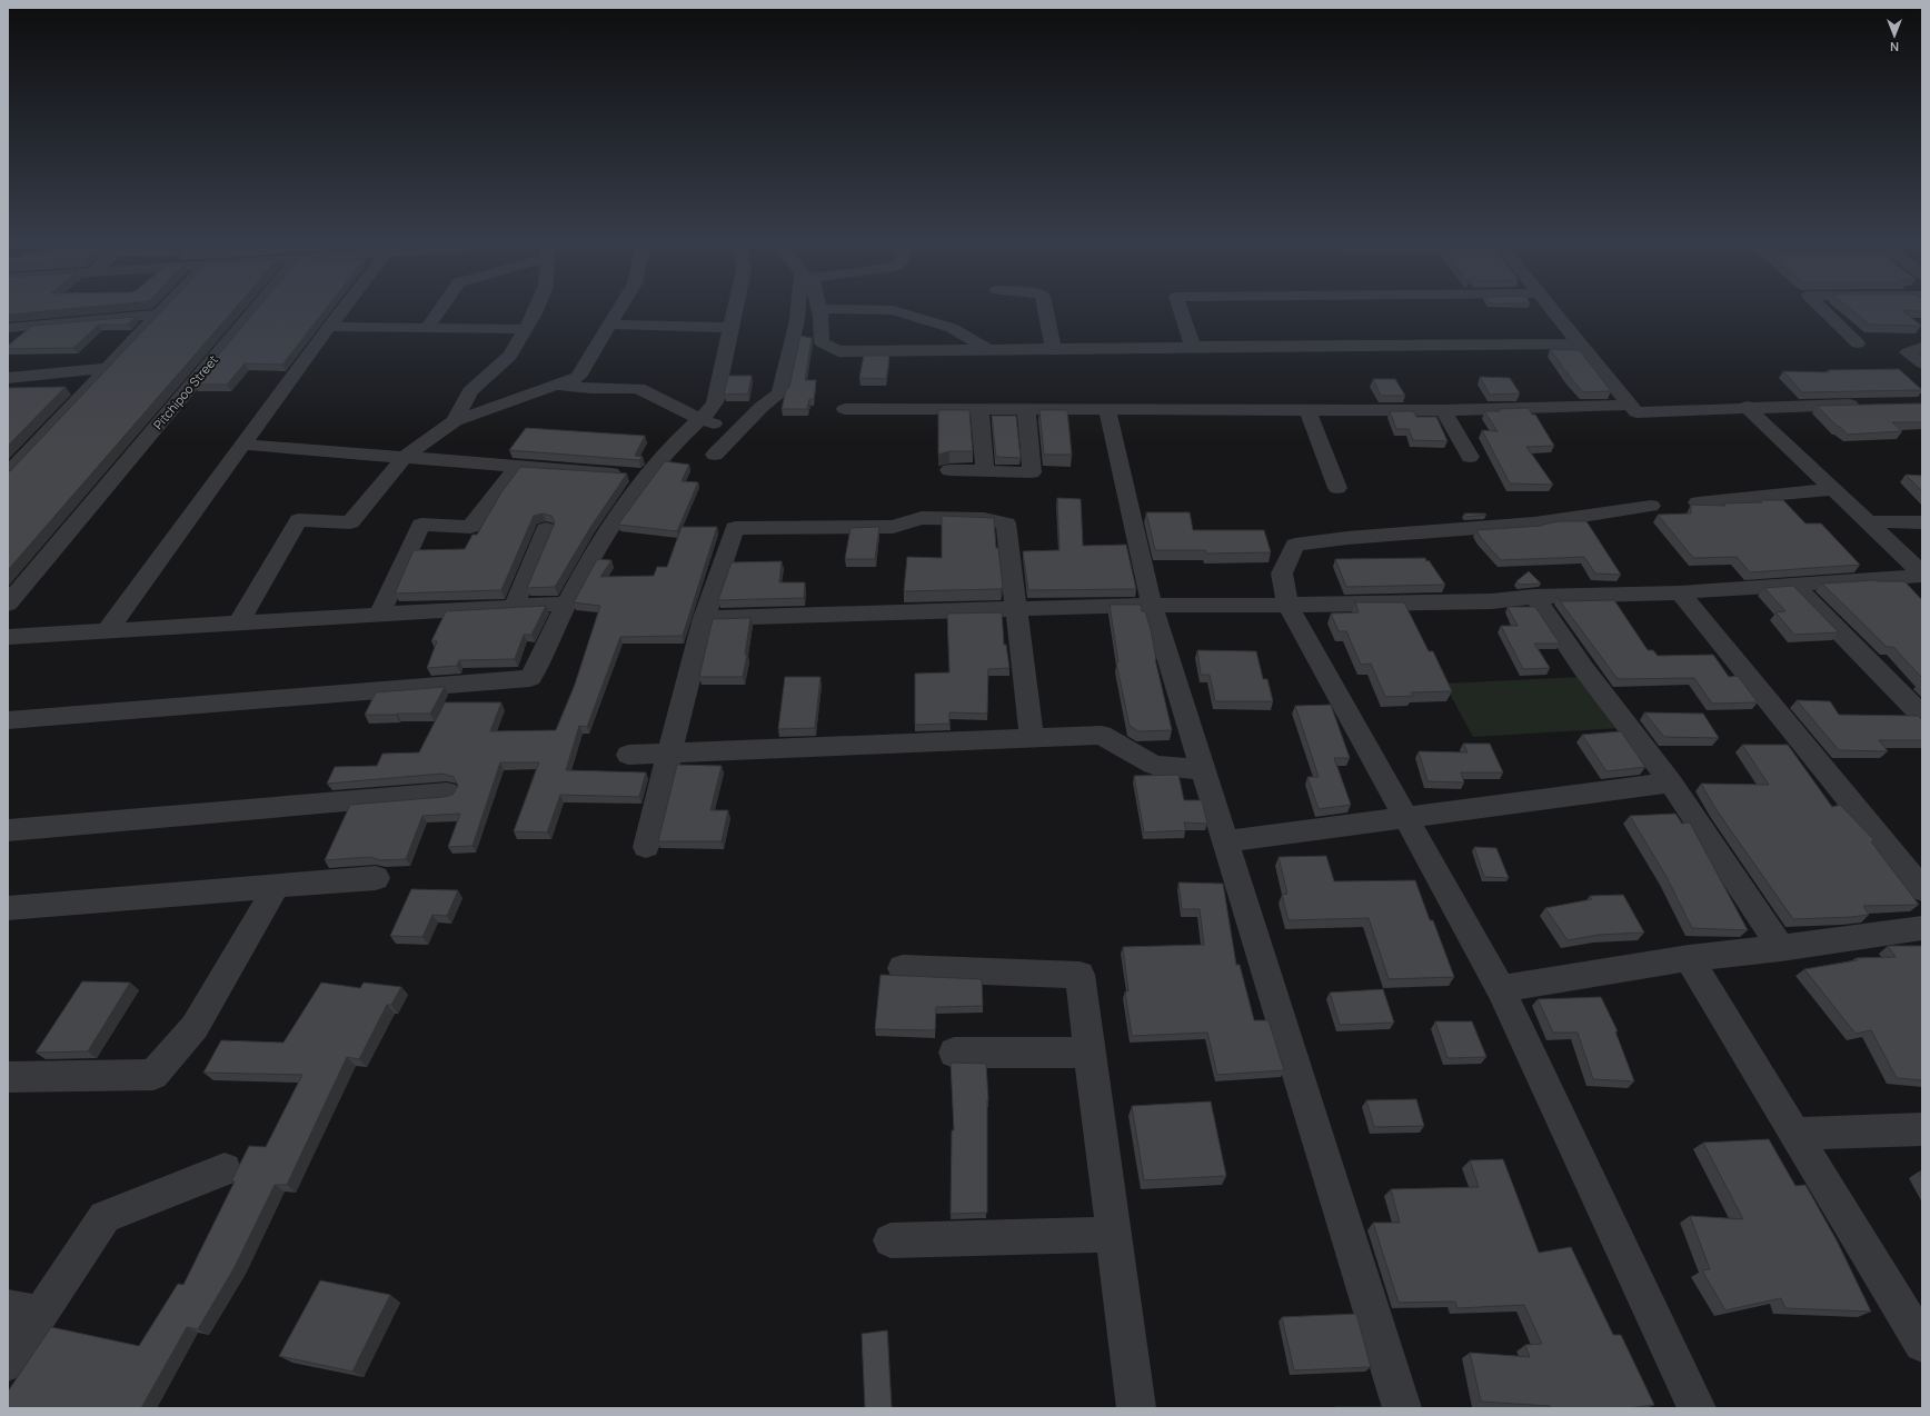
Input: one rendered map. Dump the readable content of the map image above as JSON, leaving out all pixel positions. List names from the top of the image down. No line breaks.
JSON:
{"streets":{"street":["Pitchipoo Street"]},"north":"bottom"}
